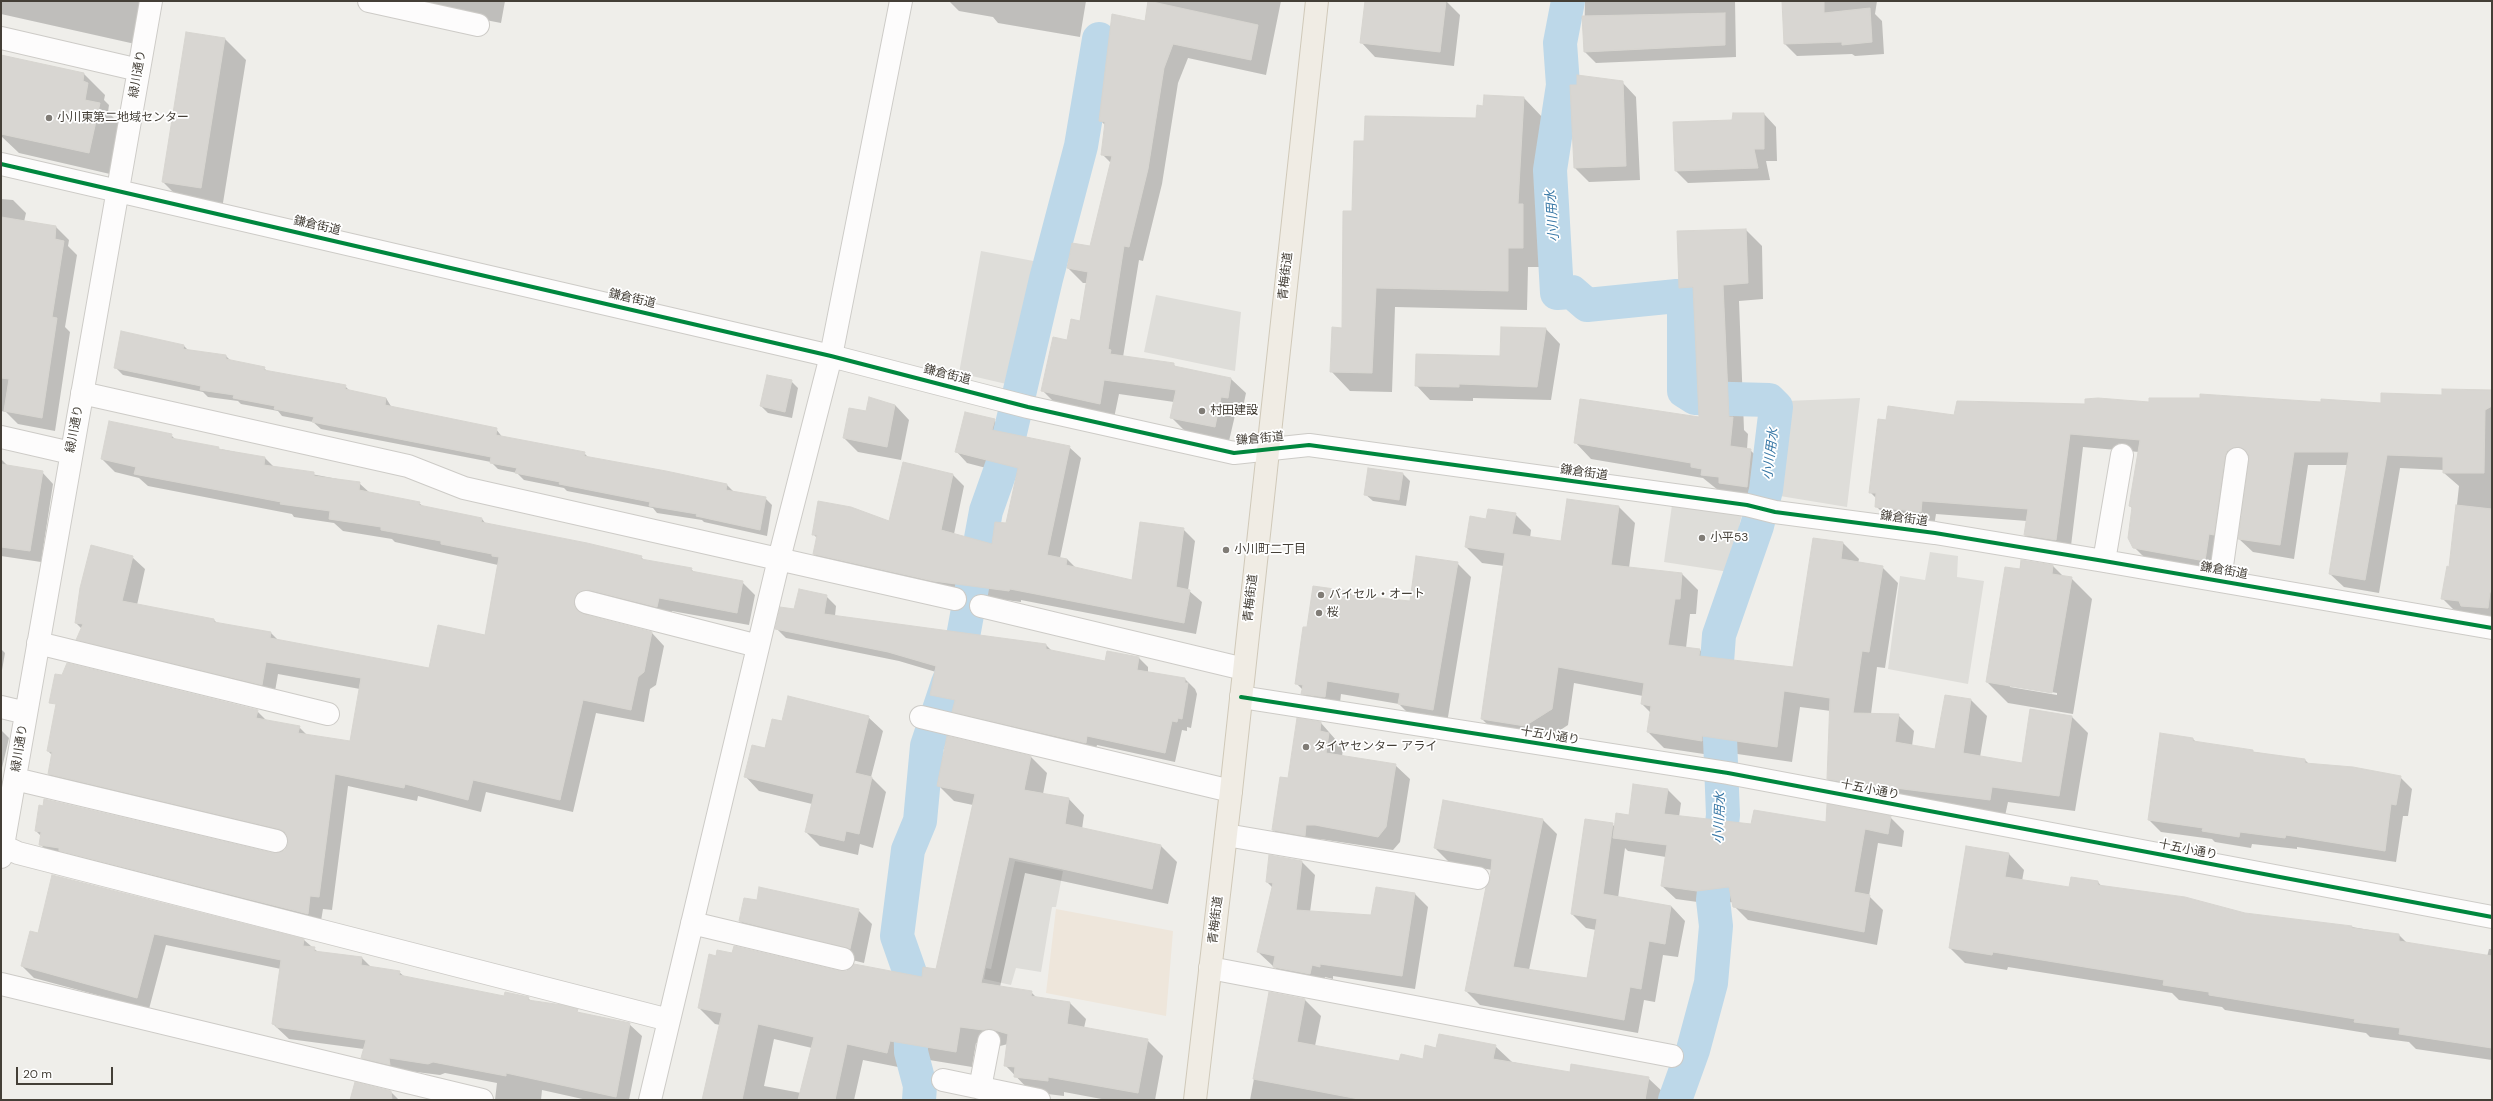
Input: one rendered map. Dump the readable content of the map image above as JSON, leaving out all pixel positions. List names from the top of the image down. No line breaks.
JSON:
{"streets":{"main road":["青梅街道"],"street":["緑川通り","鎌倉街道","十五小通り"]},"crossings":[["緑川通り","鎌倉街道"],["鎌倉街道","青梅街道"],["青梅街道","十五小通り"]],"water":["小川用水"],"places":["小川東第二地域センター","村田建設","小平53","小川町二丁目","バイセル・オート","桜","タイヤセンター アライ"],"scale_bar":"20 m"}
